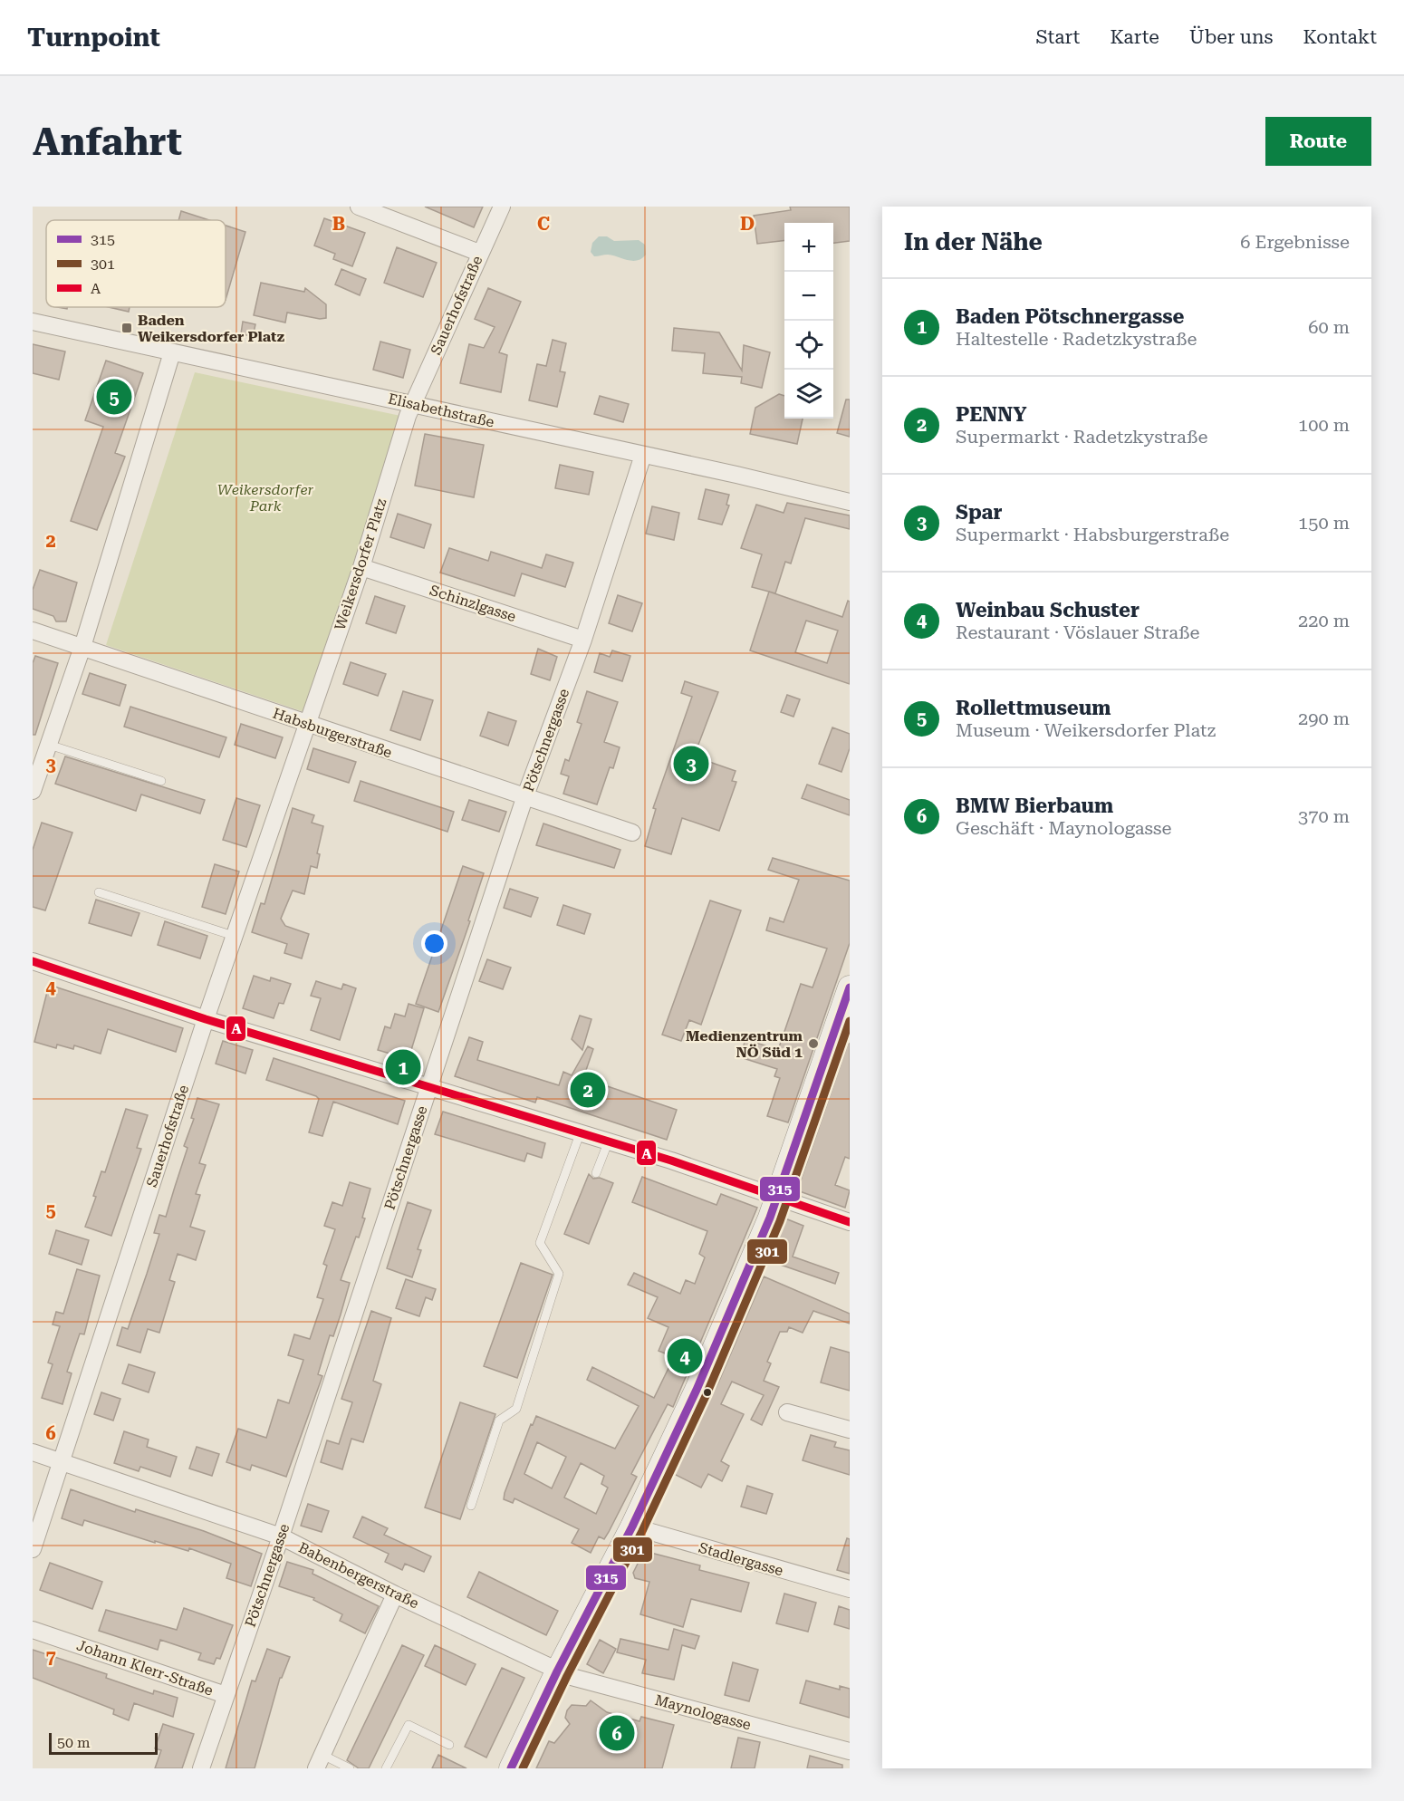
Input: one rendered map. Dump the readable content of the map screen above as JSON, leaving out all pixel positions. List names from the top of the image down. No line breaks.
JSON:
{"streets":{"street":["Sauerhofstraße","Elisabethstraße","Weikersdorfer Platz","Schinzlgasse","Habsburgerstraße","Pötschnergasse","Stadlergasse","Babenbergerstraße","Johann Klerr-Straße","Maynologasse"]},"crossings":[["Sauerhofstraße","Elisabethstraße"],["Sauerhofstraße","Weikersdorfer Platz"],["Sauerhofstraße","Habsburgerstraße"],["Sauerhofstraße","Babenbergerstraße"],["Elisabethstraße","Weikersdorfer Platz"],["Elisabethstraße","Pötschnergasse"],["Weikersdorfer Platz","Schinzlgasse"],["Weikersdorfer Platz","Habsburgerstraße"],["Schinzlgasse","Pötschnergasse"],["Habsburgerstraße","Pötschnergasse"],["Pötschnergasse","Babenbergerstraße"],["Pötschnergasse","Johann Klerr-Straße"],["Babenbergerstraße","Maynologasse"]],"parks":["Weikersdorfer Park"],"places":{"transit":["Baden Weikersdorfer Platz"],"other":["Medienzentrum NÖ Süd 1"]},"lines":["transit line A","transit line 315","transit line 301"],"legend":["315","301","A"],"scale_bar":"50 m","page":{"header":"Turnpoint","nav":["Start","Karte","Über uns","Kontakt"],"buttons":"Route","title":"Anfahrt","heading":["In der Nähe","6 Ergebnisse"],"map_buttons":["+","−"],"list":[{"mark":"1","name":"Baden Pötschnergasse","note":"Haltestelle · Radetzkystraße","value":"60 m"},{"mark":"2","name":"PENNY","note":"Supermarkt · Radetzkystraße","value":"100 m"},{"mark":"3","name":"Spar","note":"Supermarkt · Habsburgerstraße","value":"150 m"},{"mark":"4","name":"Weinbau Schuster","note":"Restaurant · Vöslauer Straße","value":"220 m"},{"mark":"5","name":"Rollettmuseum","note":"Museum · Weikersdorfer Platz","value":"290 m"},{"mark":"6","name":"BMW Bierbaum","note":"Geschäft · Maynologasse","value":"370 m"}],"pins":["5","3","1","2","4","6"],"scale":"50 m"},"grid":{"columns":["B","C","D"],"rows":["2","3","4","5","6","7"]}}
